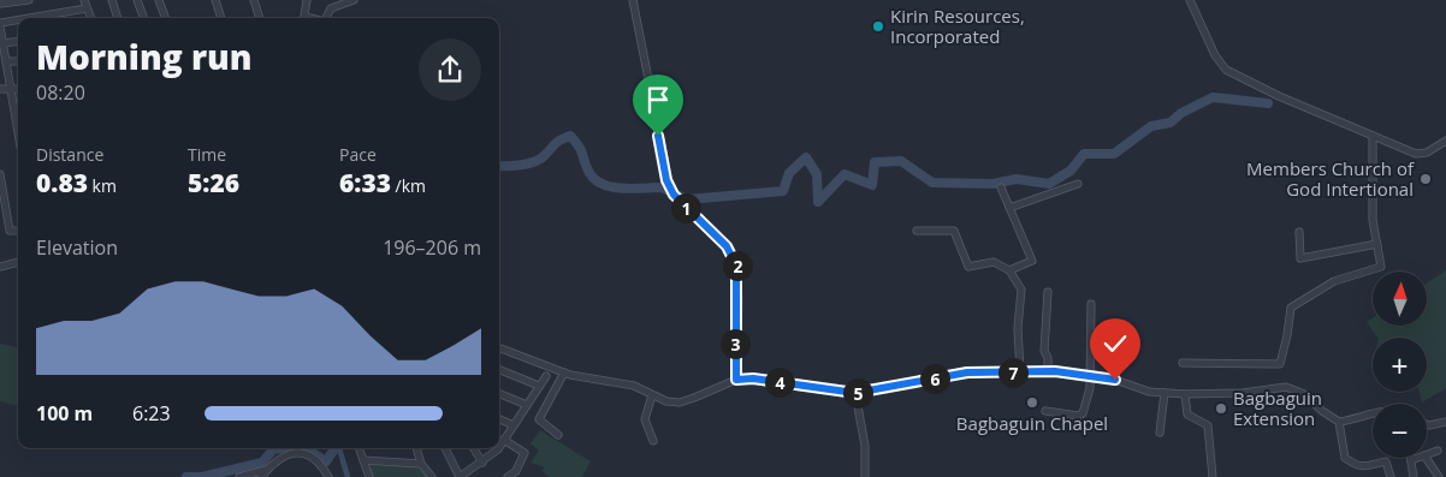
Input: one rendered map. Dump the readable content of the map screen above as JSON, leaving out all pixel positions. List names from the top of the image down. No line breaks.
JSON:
{"places":["Kirin Resources, Incorporated","Members Church of God Intertional","Bagbaguin Chapel","Bagbaguin Extension"],"north":"top","page":{"heading":["Morning run","08:20"],"stats":[["Distance","0.83 km"],["Time","5:26"],["Pace","6:33 /km"]],"pins":["1","2","3","7","6","4","5"],"chart":["Elevation","196–206 m"],"map_buttons":["+","−"],"list":[{"name":"100 m","note":"6:23"}]}}
